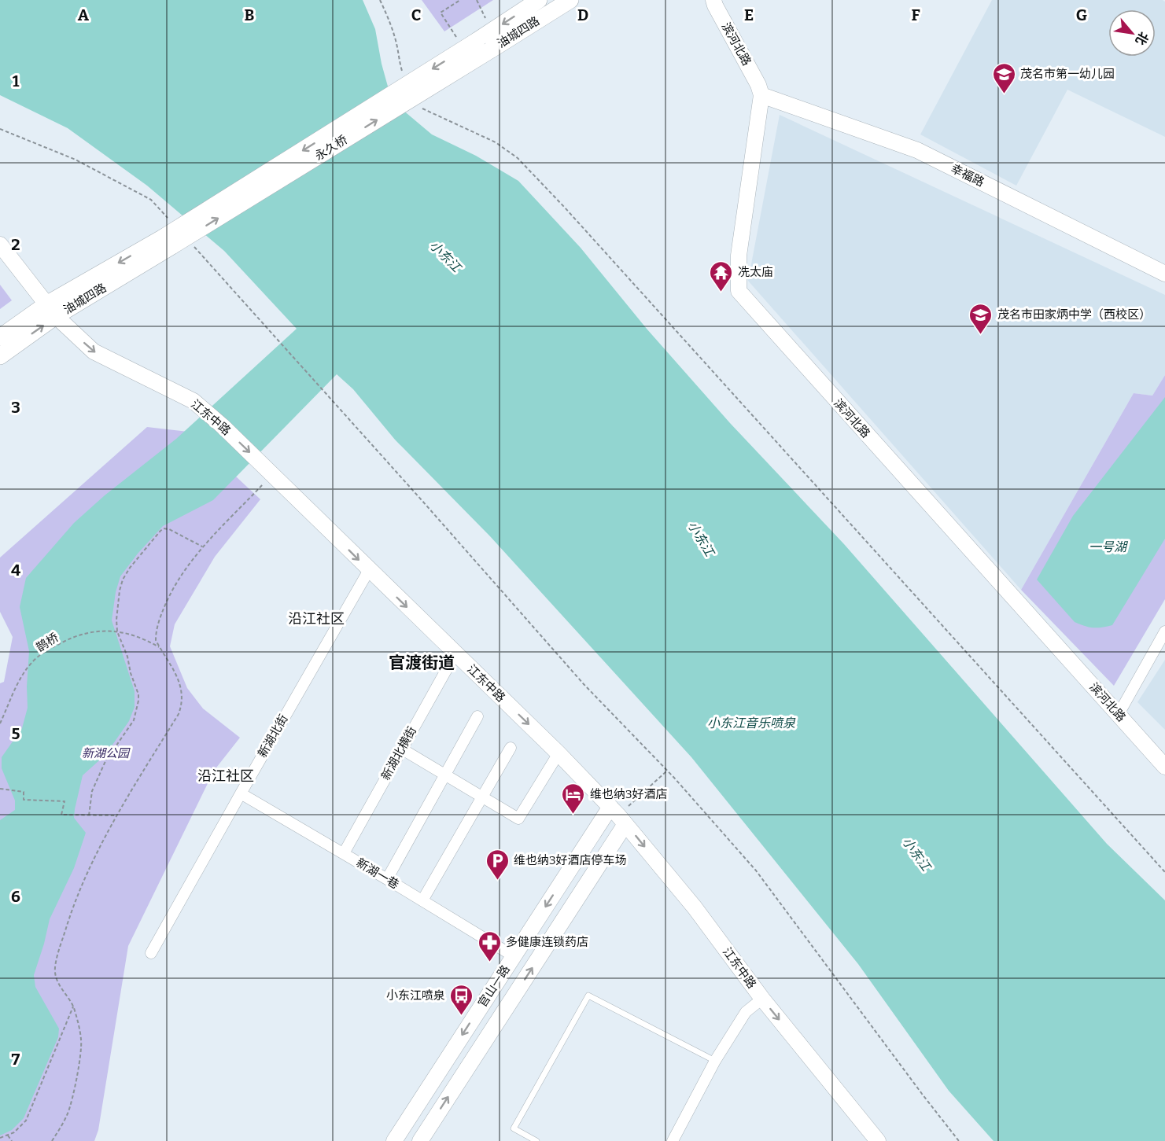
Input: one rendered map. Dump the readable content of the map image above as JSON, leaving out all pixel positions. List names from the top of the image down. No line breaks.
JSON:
{"streets":{"main road":["油城四路","永久桥"],"street":["滨河北路","幸福路","江东中路","新湖北街","新湖北横街","新湖一巷","官山一路"],"path":["鹊桥"]},"crossings":[["油城四路","永久桥"],["油城四路","江东中路"],["滨河北路","幸福路"],["江东中路","新湖北街"],["江东中路","新湖北横街"],["江东中路","官山一路"],["新湖北街","新湖一巷"],["新湖北横街","新湖一巷"],["新湖一巷","官山一路"]],"one_way":["江东中路"],"districts":["沿江社区","官渡街道","沿江社区"],"water":["小东江","一号湖","小东江音乐喷泉"],"parks":["新湖公园"],"places":{"school or university":["茂名市第一幼儿园","茂名市田家炳中学（西校区）"],"temple":["冼太庙"],"hotel":["维也纳3好酒店"],"parking":["维也纳3好酒店停车场"],"pharmacy":["多健康连锁药店"],"bus stop":["小东江喷泉"]},"north":"bottom right","grid":{"columns":["A","B","C","D","E","F","G"],"rows":["1","2","3","4","5","6","7"]}}
